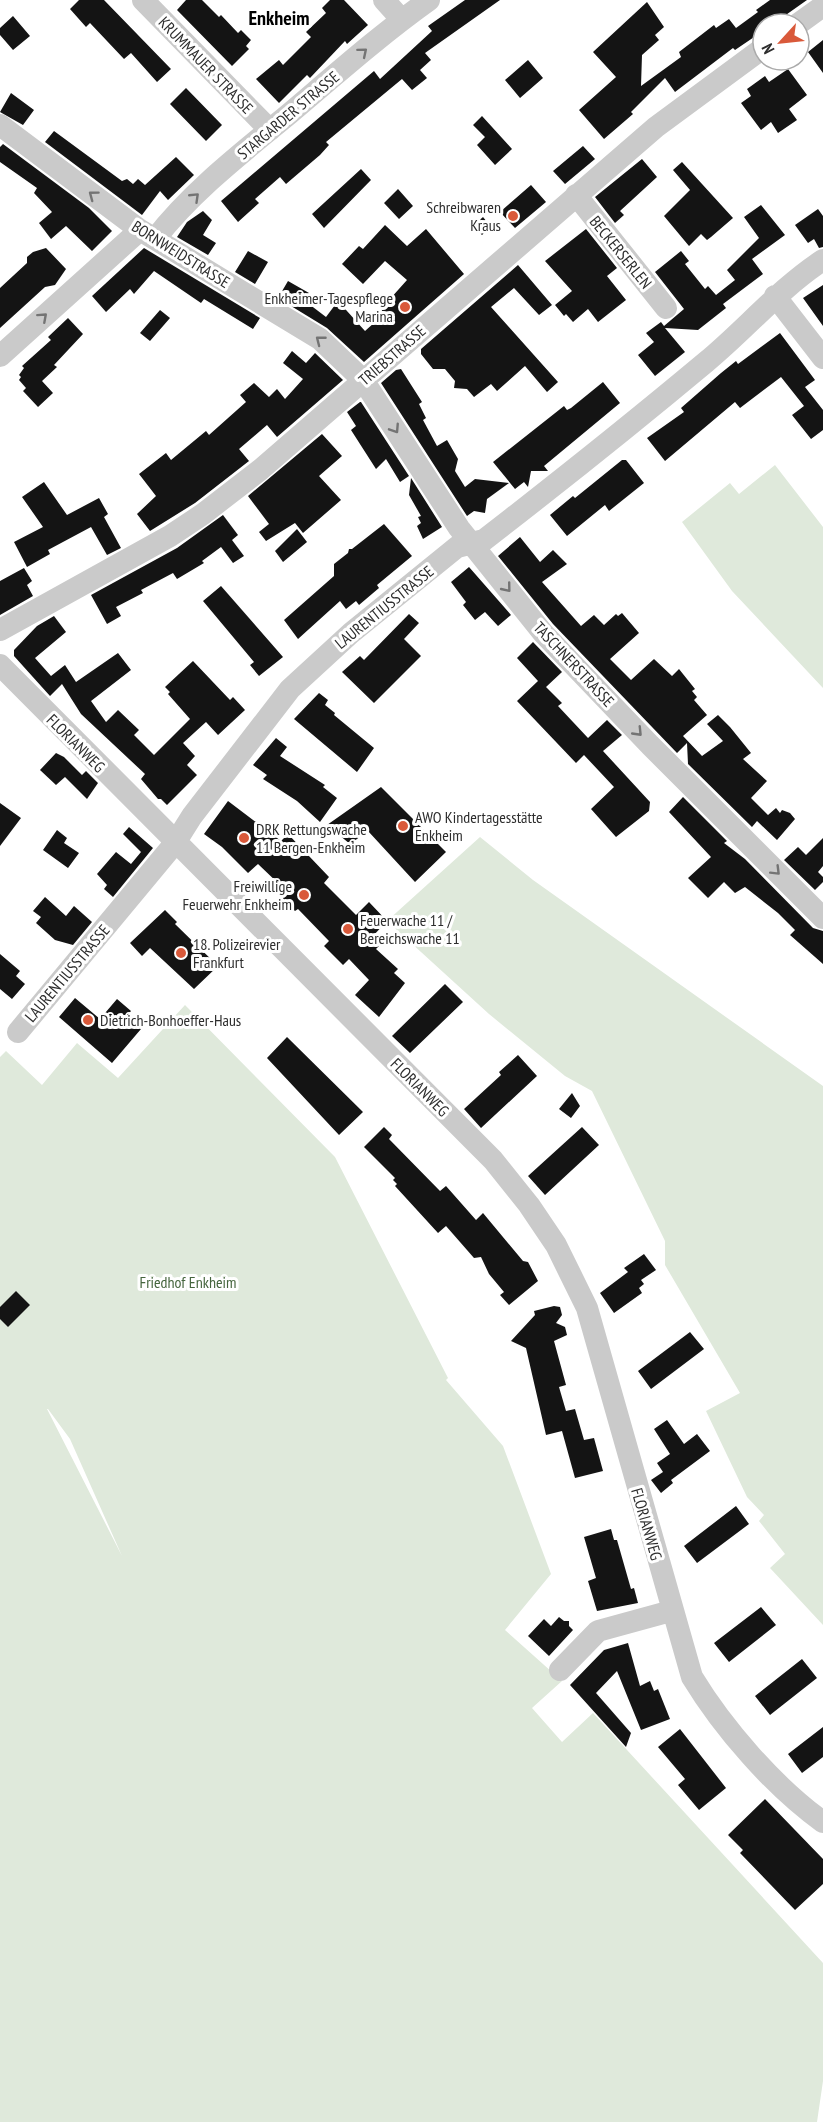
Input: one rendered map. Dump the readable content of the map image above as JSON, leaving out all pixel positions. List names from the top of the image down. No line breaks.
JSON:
{"streets":{"street":["KRUMMAUER STRASSE","STARGARDER STRASSE","BECKERSERLEN","BORNWEIDSTRASSE","TRIEBSTRASSE","LAURENTIUSSTRASSE","TASCHNERSTRASSE","FLORIANWEG"]},"crossings":[["KRUMMAUER STRASSE","STARGARDER STRASSE"],["STARGARDER STRASSE","BORNWEIDSTRASSE"],["BECKERSERLEN","TRIEBSTRASSE"],["BORNWEIDSTRASSE","TRIEBSTRASSE"],["BORNWEIDSTRASSE","TASCHNERSTRASSE"],["TRIEBSTRASSE","TASCHNERSTRASSE"],["LAURENTIUSSTRASSE","TASCHNERSTRASSE"],["LAURENTIUSSTRASSE","FLORIANWEG"]],"one_way":["STARGARDER STRASSE","BORNWEIDSTRASSE","TASCHNERSTRASSE"],"districts":["Enkheim"],"parks":["Friedhof Enkheim"],"places":["Schreibwaren Kraus","Enkheimer-Tagespflege Marina","AWO Kindertagesstätte Enkheim","DRK Rettungswache 11 Bergen-Enkheim","Freiwillige Feuerwehr Enkheim","Feuerwache 11 / Bereichswache 11","18. Polizeirevier Frankfurt","Dietrich-Bonhoeffer-Haus"],"north":"bottom left"}
